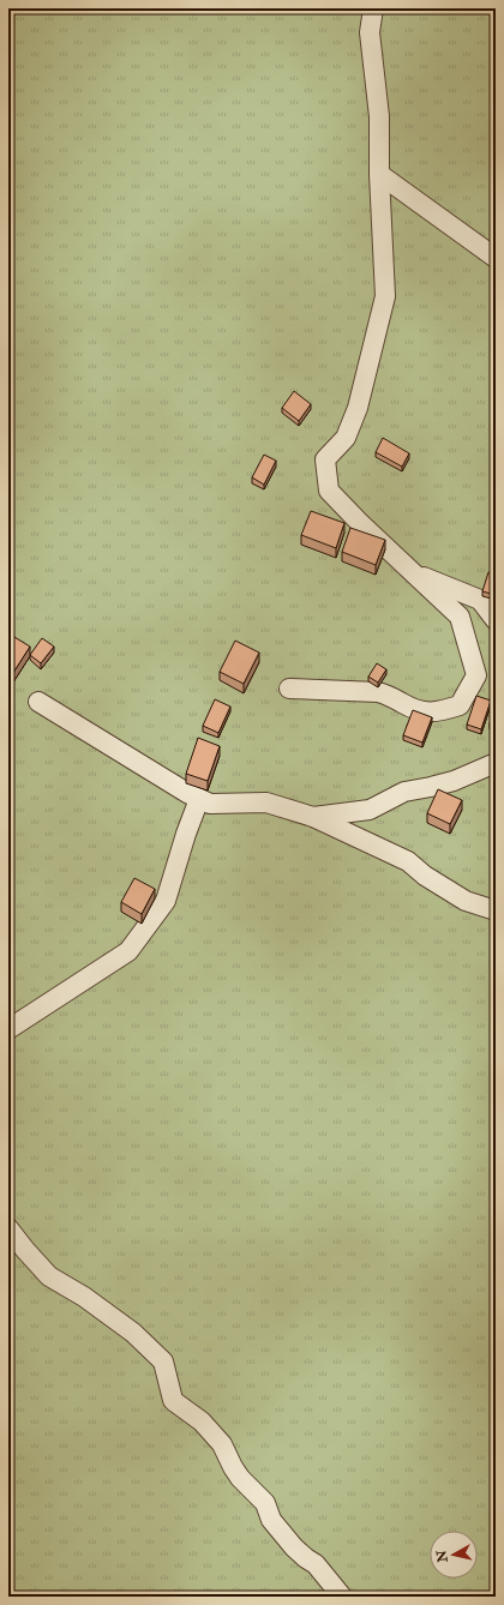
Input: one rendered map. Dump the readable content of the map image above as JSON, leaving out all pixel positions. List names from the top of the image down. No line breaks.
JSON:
{"north":"left"}
